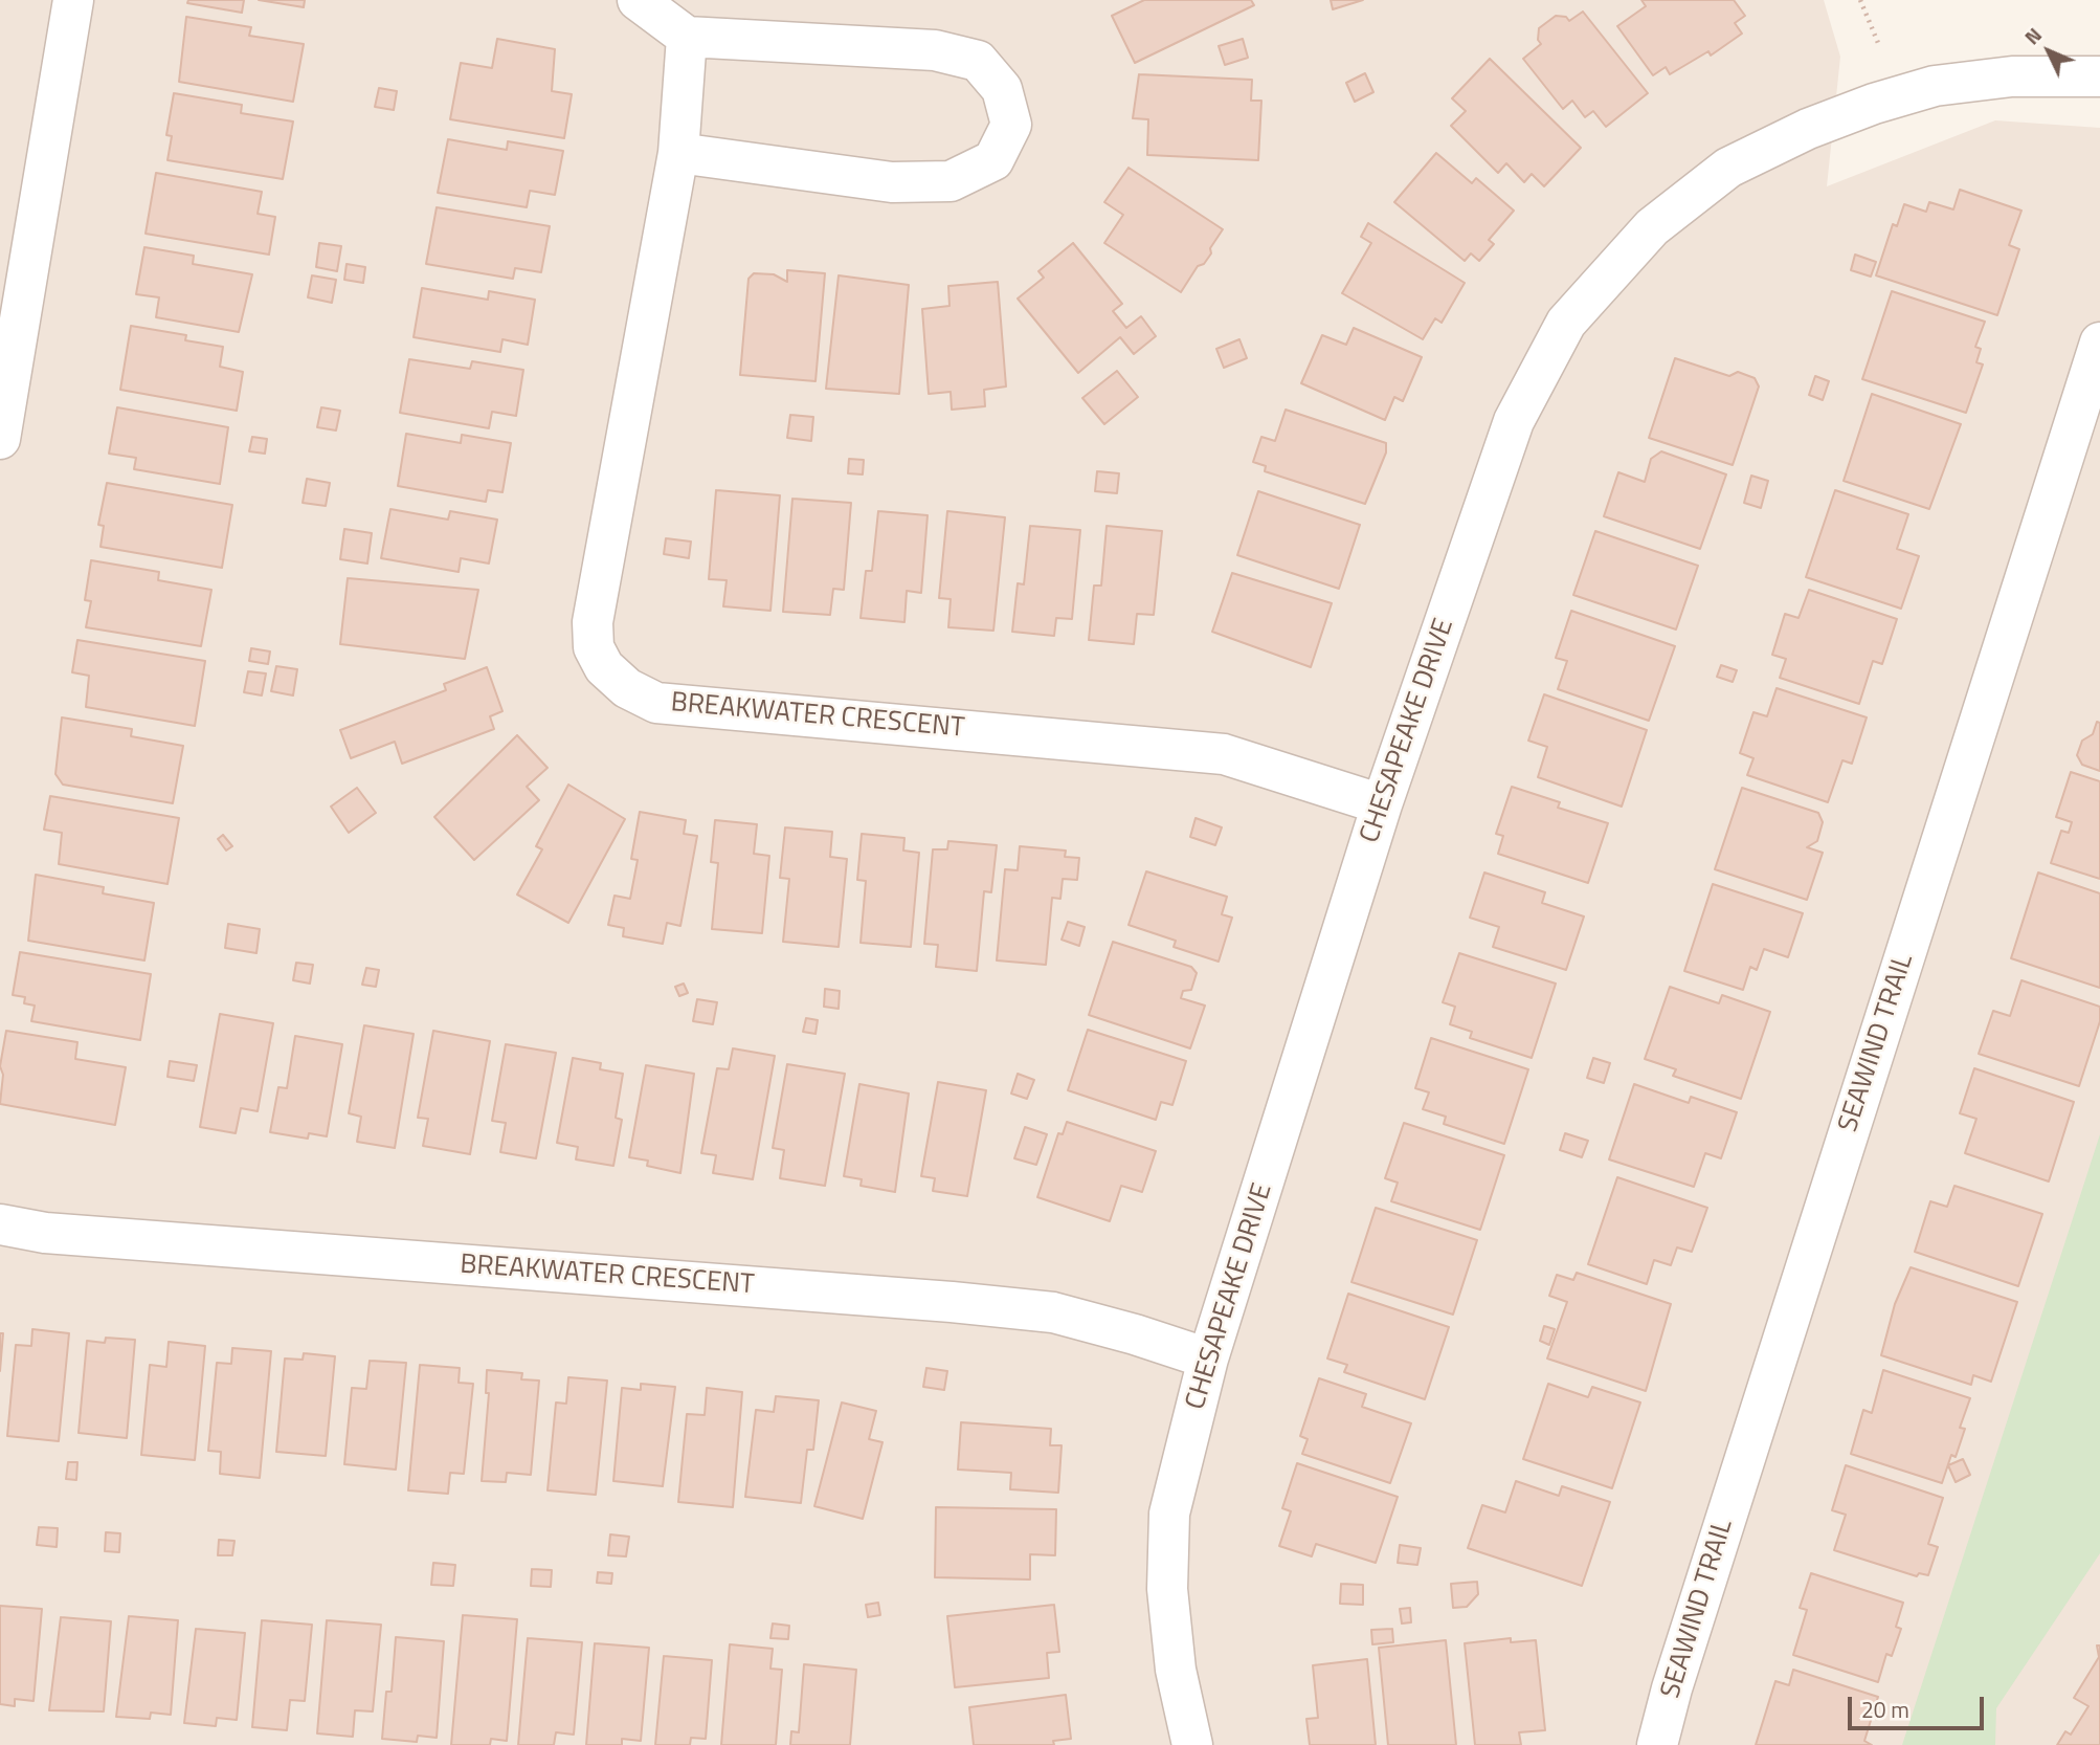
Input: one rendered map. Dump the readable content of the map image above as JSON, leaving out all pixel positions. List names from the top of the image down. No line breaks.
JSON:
{"streets":{"street":["BREAKWATER CRESCENT","CHESAPEAKE DRIVE","SEAWIND TRAIL"]},"crossings":[["BREAKWATER CRESCENT","CHESAPEAKE DRIVE"]],"scale_bar":"20 m","north":"top left"}
